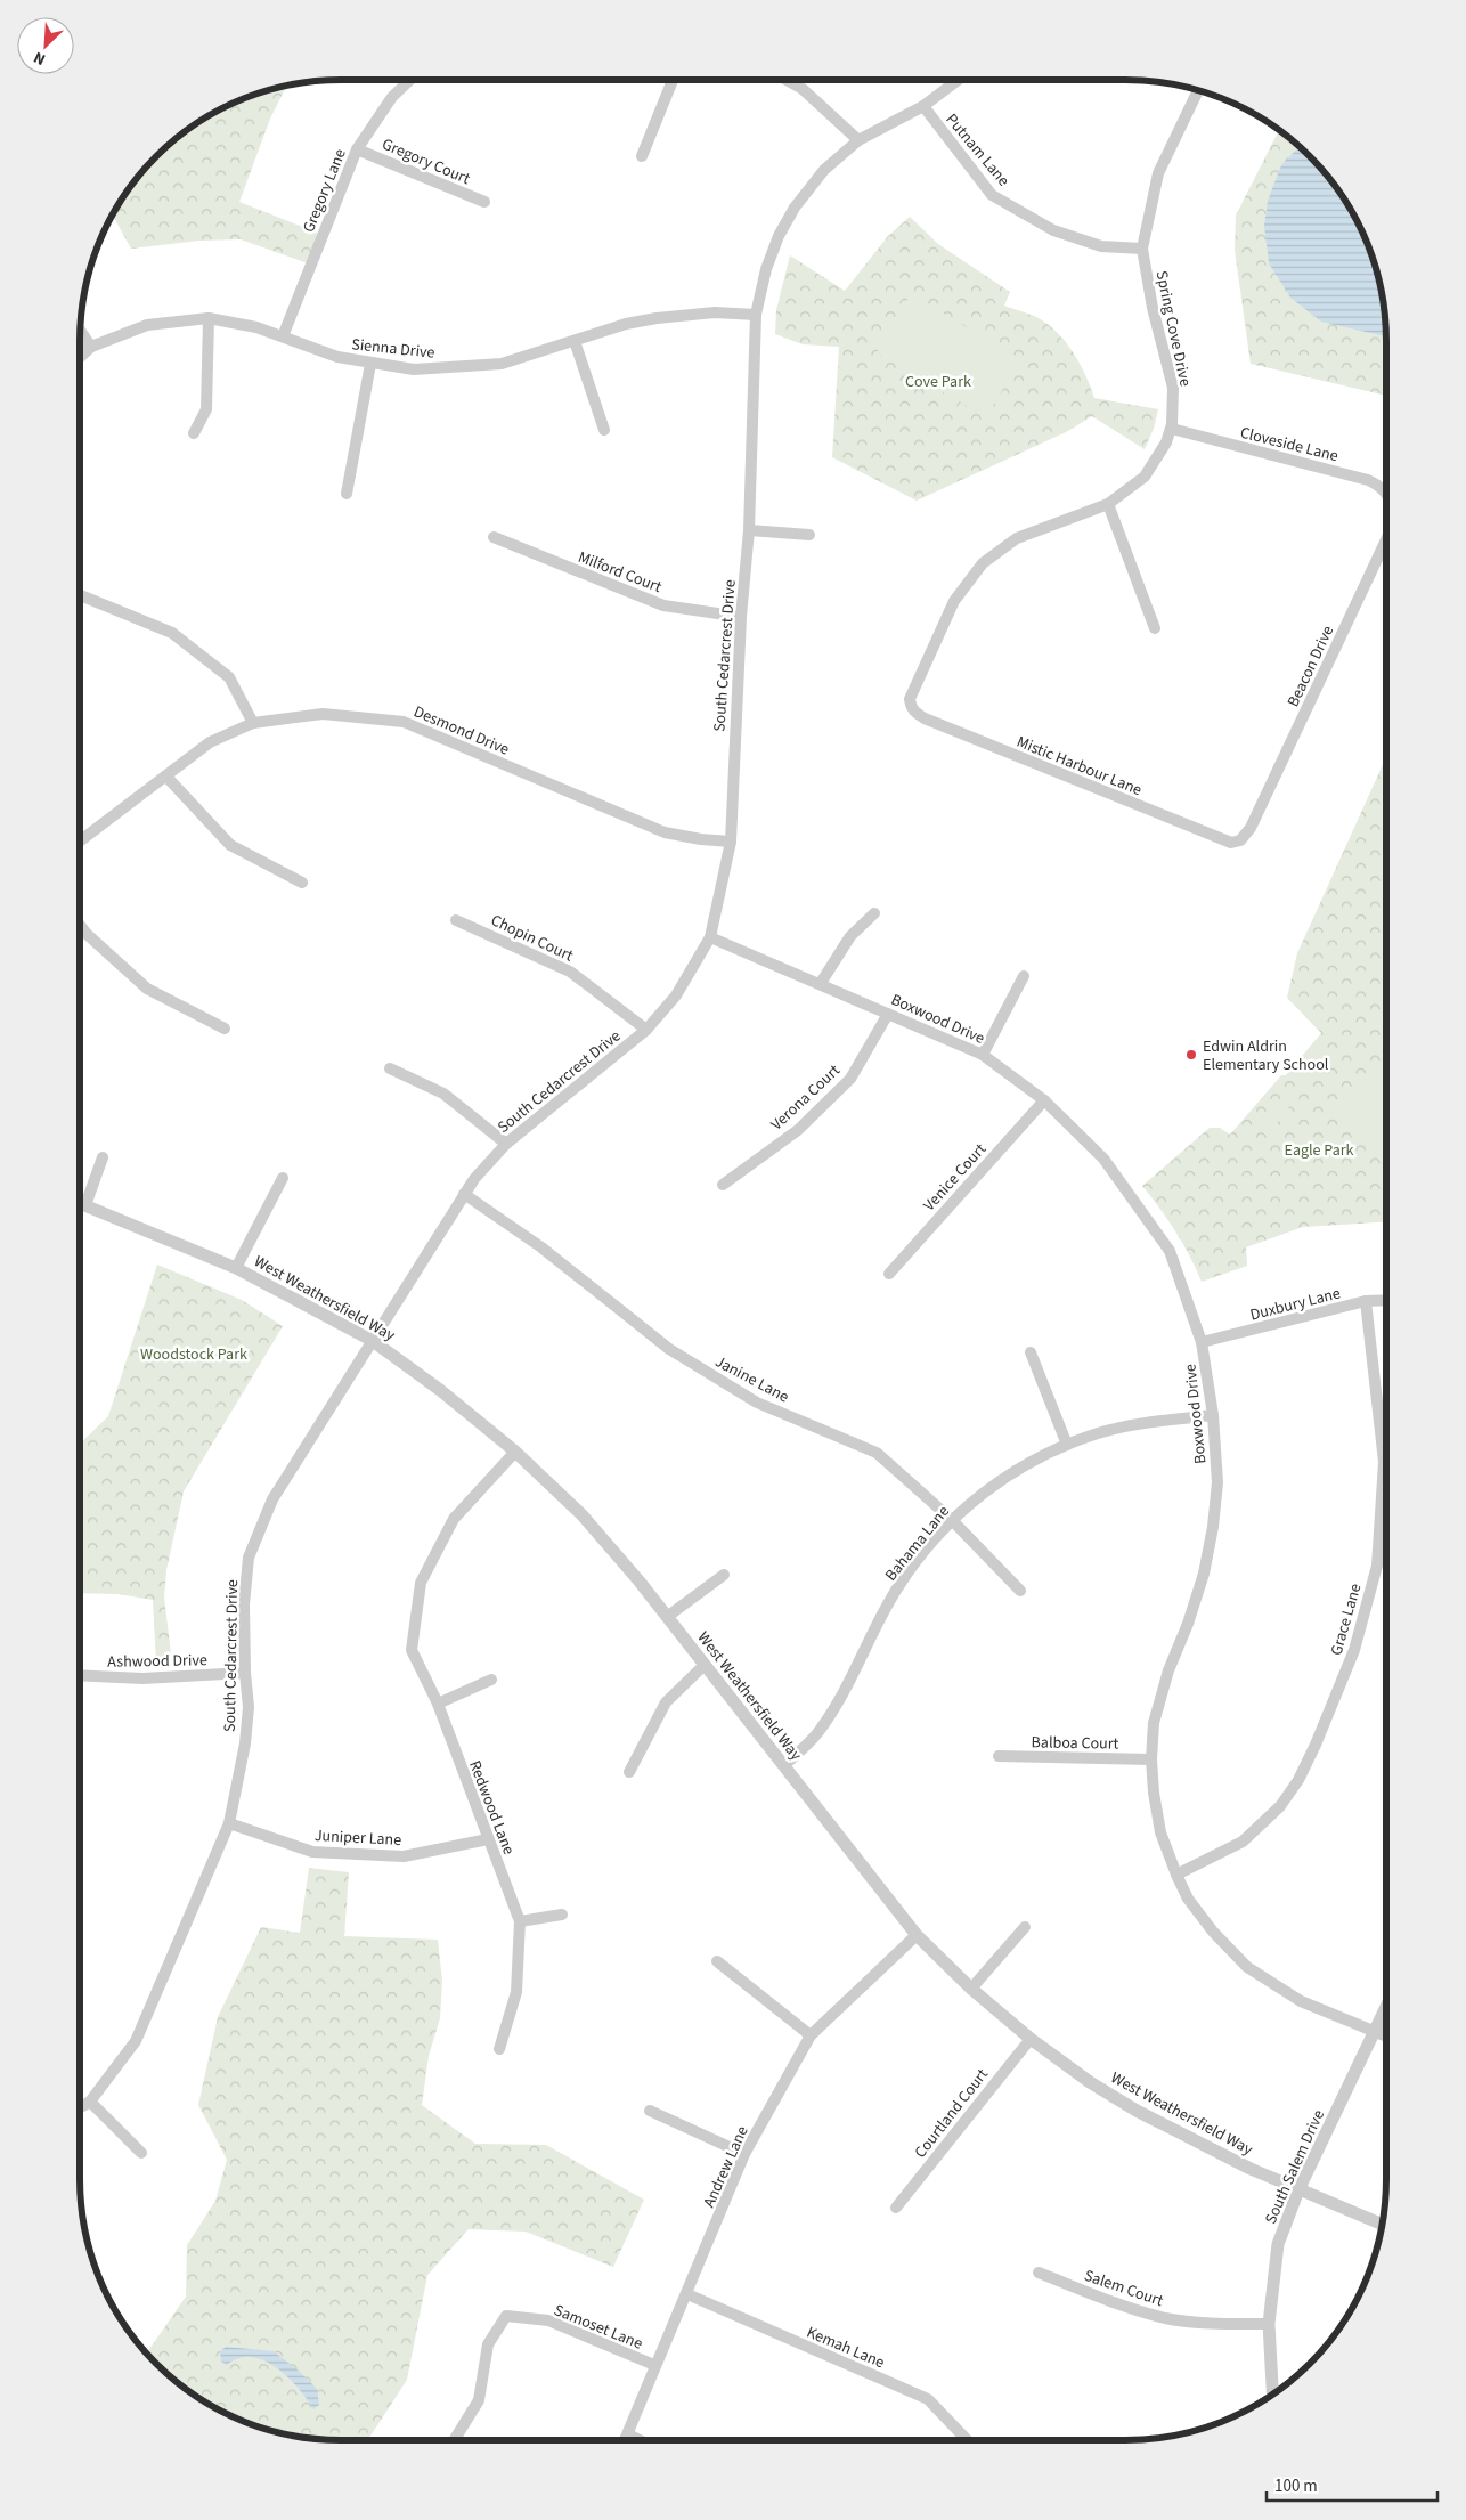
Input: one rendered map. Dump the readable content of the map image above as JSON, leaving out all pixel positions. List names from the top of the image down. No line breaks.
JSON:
{"streets":{"street":["Putnam Lane","Gregory Court","Gregory Lane","Spring Cove Drive","Sienna Drive","Cloveside Lane","Milford Court","South Cedarcrest Drive","Beacon Drive","Desmond Drive","Mistic Harbour Lane","Chopin Court","Boxwood Drive","Verona Court","Venice Court","West Weathersfield Way","Duxbury Lane","Janine Lane","Bahama Lane","Grace Lane","Ashwood Drive","Balboa Court","Redwood Lane","Juniper Lane","Courtland Court","Andrew Lane","South Salem Drive","Salem Court","Samoset Lane","Kemah Lane"]},"crossings":[["Putnam Lane","Spring Cove Drive"],["Putnam Lane","South Cedarcrest Drive"],["Gregory Court","Gregory Lane"],["Gregory Lane","Sienna Drive"],["Spring Cove Drive","Cloveside Lane"],["Spring Cove Drive","Mistic Harbour Lane"],["Sienna Drive","South Cedarcrest Drive"],["Milford Court","South Cedarcrest Drive"],["South Cedarcrest Drive","Desmond Drive"],["South Cedarcrest Drive","Chopin Court"],["South Cedarcrest Drive","Boxwood Drive"],["South Cedarcrest Drive","West Weathersfield Way"],["South Cedarcrest Drive","Janine Lane"],["South Cedarcrest Drive","Ashwood Drive"],["South Cedarcrest Drive","Juniper Lane"],["Beacon Drive","Mistic Harbour Lane"],["Boxwood Drive","Verona Court"],["Boxwood Drive","Venice Court"],["Boxwood Drive","Duxbury Lane"],["Boxwood Drive","Bahama Lane"],["Boxwood Drive","Grace Lane"],["Boxwood Drive","Balboa Court"],["Boxwood Drive","South Salem Drive"],["West Weathersfield Way","Bahama Lane"],["West Weathersfield Way","Redwood Lane"],["West Weathersfield Way","Courtland Court"],["West Weathersfield Way","Andrew Lane"],["West Weathersfield Way","South Salem Drive"],["Duxbury Lane","Grace Lane"],["Janine Lane","Bahama Lane"],["Redwood Lane","Juniper Lane"],["Andrew Lane","Samoset Lane"],["Andrew Lane","Kemah Lane"],["South Salem Drive","Salem Court"]],"parks":["Cove Park","Eagle Park","Woodstock Park"],"places":["Edwin Aldrin Elementary School"],"scale_bar":"100 m","north":"bottom left"}
